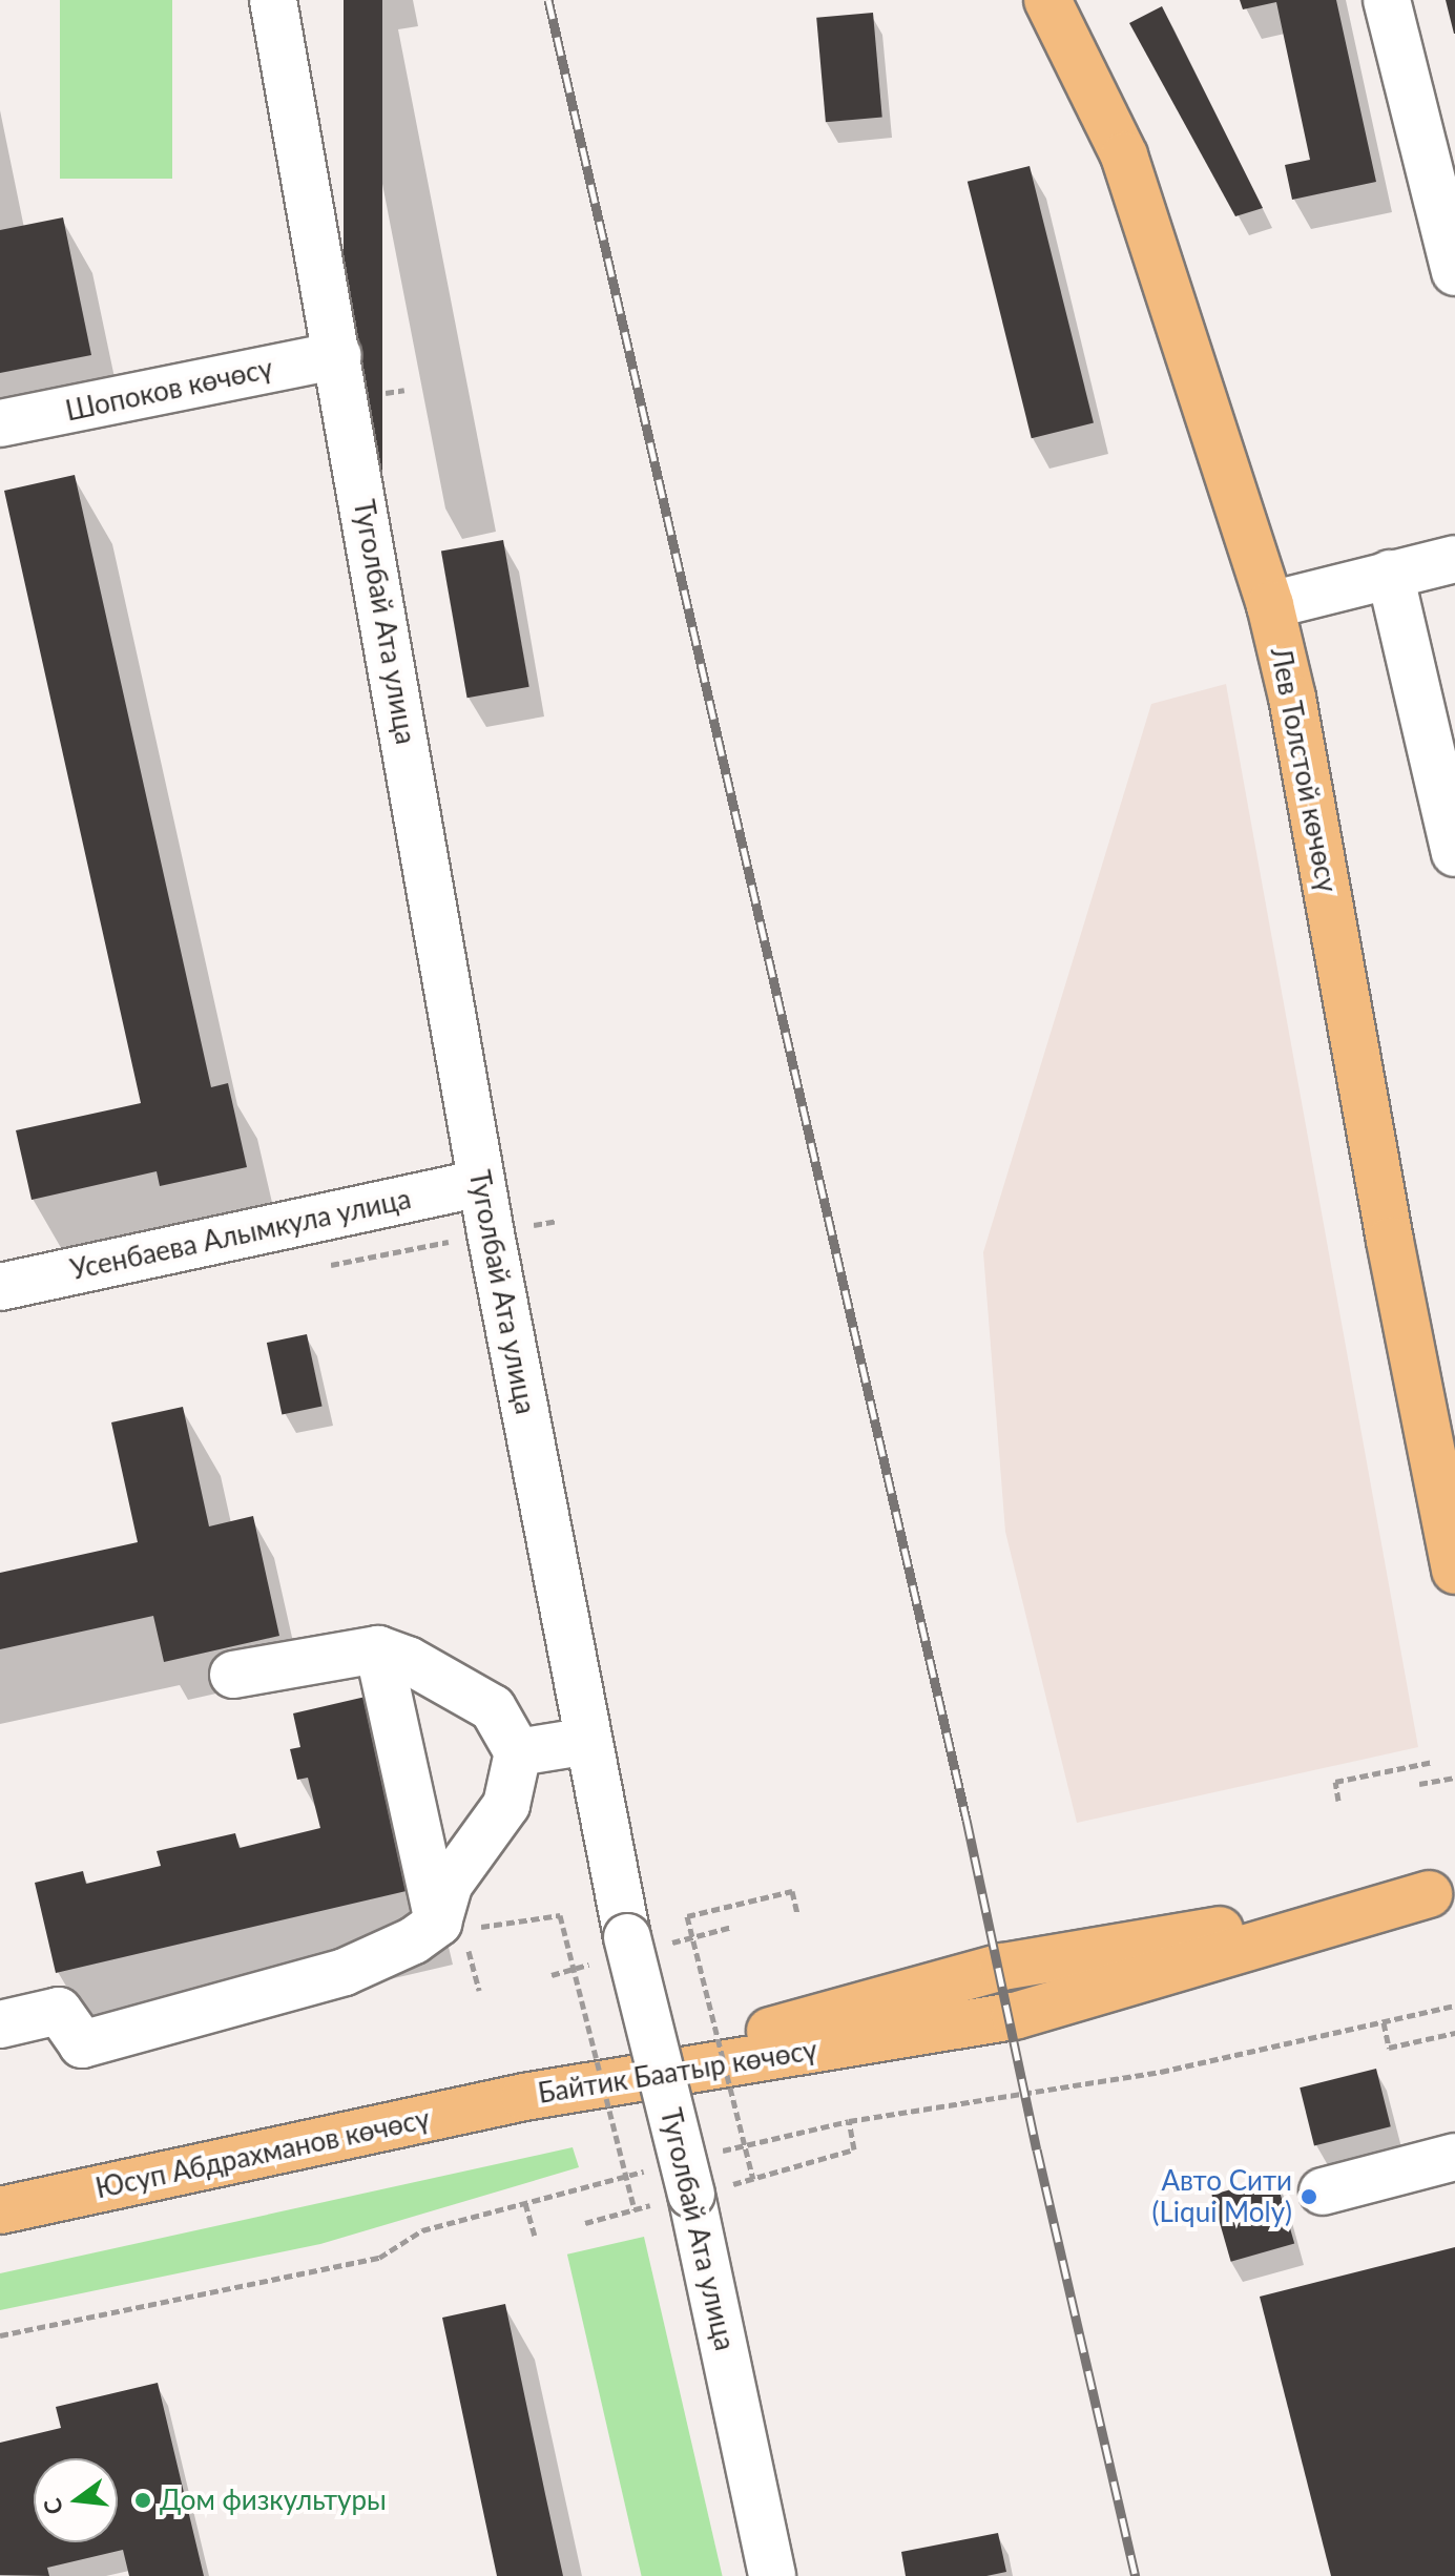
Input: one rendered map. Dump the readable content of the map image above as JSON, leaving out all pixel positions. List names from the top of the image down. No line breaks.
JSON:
{"streets":{"main road":["Лев Толстой көчөсү","Байтик Баатыр көчөсү","Юсуп Абдрахманов көчөсү"],"street":["Шопоков көчөсү","Туголбай Ата улица","Усенбаева Алымкула улица"]},"crossings":[["Шопоков көчөсү","Туголбай Ата улица"],["Туголбай Ата улица","Усенбаева Алымкула улица"],["Байтик Баатыр көчөсү","Юсуп Абдрахманов көчөсү"]],"places":["Авто Сити (Liqui Moly)","Дом физкультуры"],"north":"left"}
